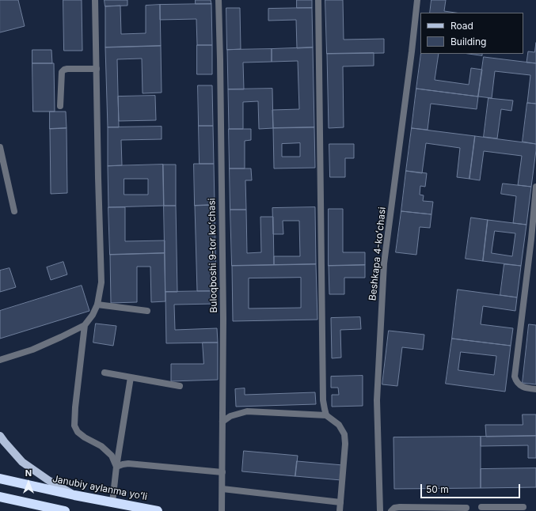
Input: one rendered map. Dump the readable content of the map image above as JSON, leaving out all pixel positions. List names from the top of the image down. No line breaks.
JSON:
{"streets":{"highway":["Janubiy aylanma yoʻli"],"street":["Beshkapa 4-koʻchasi","Buloqboshi 9-tor koʻchasi"]},"legend":["Road","Building"],"scale_bar":"50 m","north":"top"}
